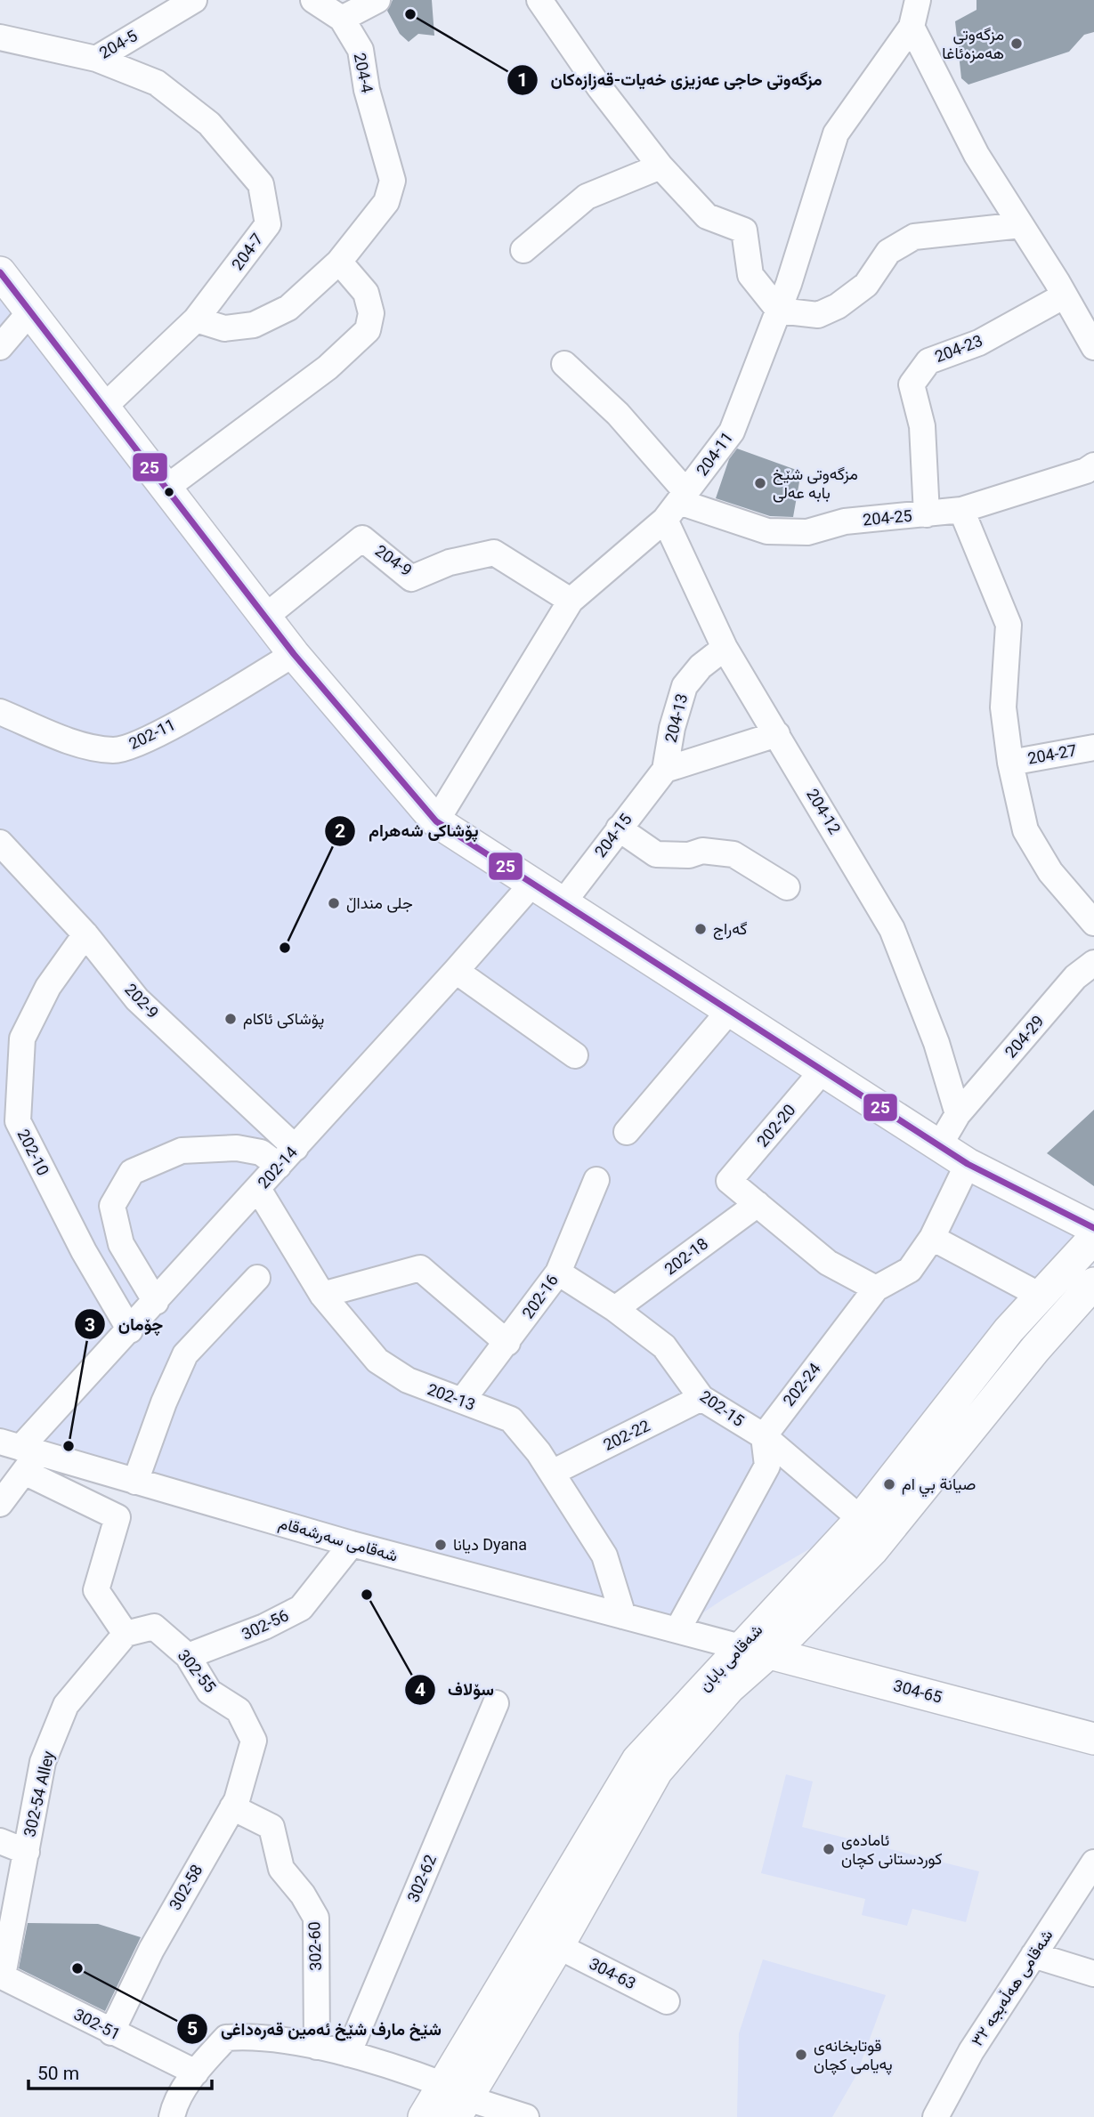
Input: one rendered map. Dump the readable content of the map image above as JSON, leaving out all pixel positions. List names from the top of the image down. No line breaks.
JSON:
{"streets":{"main road":["شەقامی بابان","304-65"],"street":["204-5","204-4","204-7","204-23","204-11","204-25","204-9","204-13","202-11","204-27","204-12","204-15","202-9","204-29","202-20","202-10","202-14","202-18","202-16","202-24","202-13","202-15","202-22","شەقامی سەرشەقام","302-56","302-55","302-54 Alley","302-62","302-58","302-60","304-63","شەقامی هەڵەبجە ٣٢","302-51"]},"crossings":[["204-5","204-7"],["204-4","204-7"],["204-23","204-25"],["204-11","204-25"],["204-11","204-9"],["204-11","204-12"],["204-25","204-12"],["204-13","204-12"],["204-13","204-15"],["204-12","204-29"],["202-9","202-10"],["202-9","202-14"],["202-20","202-18"],["202-10","202-14"],["202-14","202-13"],["202-14","شەقامی سەرشەقام"],["202-18","202-15"],["202-16","202-13"],["202-16","202-15"],["202-24","202-15"],["202-13","202-22"],["202-13","شەقامی سەرشەقام"],["202-15","202-22"],["202-15","شەقامی بابان"],["شەقامی سەرشەقام","302-56"],["شەقامی سەرشەقام","شەقامی بابان"],["شەقامی سەرشەقام","304-65"],["302-56","302-55"],["شەقامی بابان","304-65"],["302-55","302-54 Alley"],["302-55","302-58"],["302-54 Alley","302-51"],["302-58","302-60"],["302-58","302-51"]],"places":["مزگەوتی حاجی عەزیزی خەیات-قەزازەکان","مزگەوتی هەمزەئاغا","مزگەوتی شێخ بابە عەلی","جلی منداڵ","گەراج","پۆشاکی شەھرام","پۆشاکی ئاکام","چۆمان","صيانة بي ام","دیانا Dyana","سۆلاف","ئامادەی کوردستانی کچان","شێخ مارف شێخ ئەمین قەرەداغی","قوتابخانەی پەیامی کچان"],"lines":["transit line 25"],"scale_bar":"50 m"}
